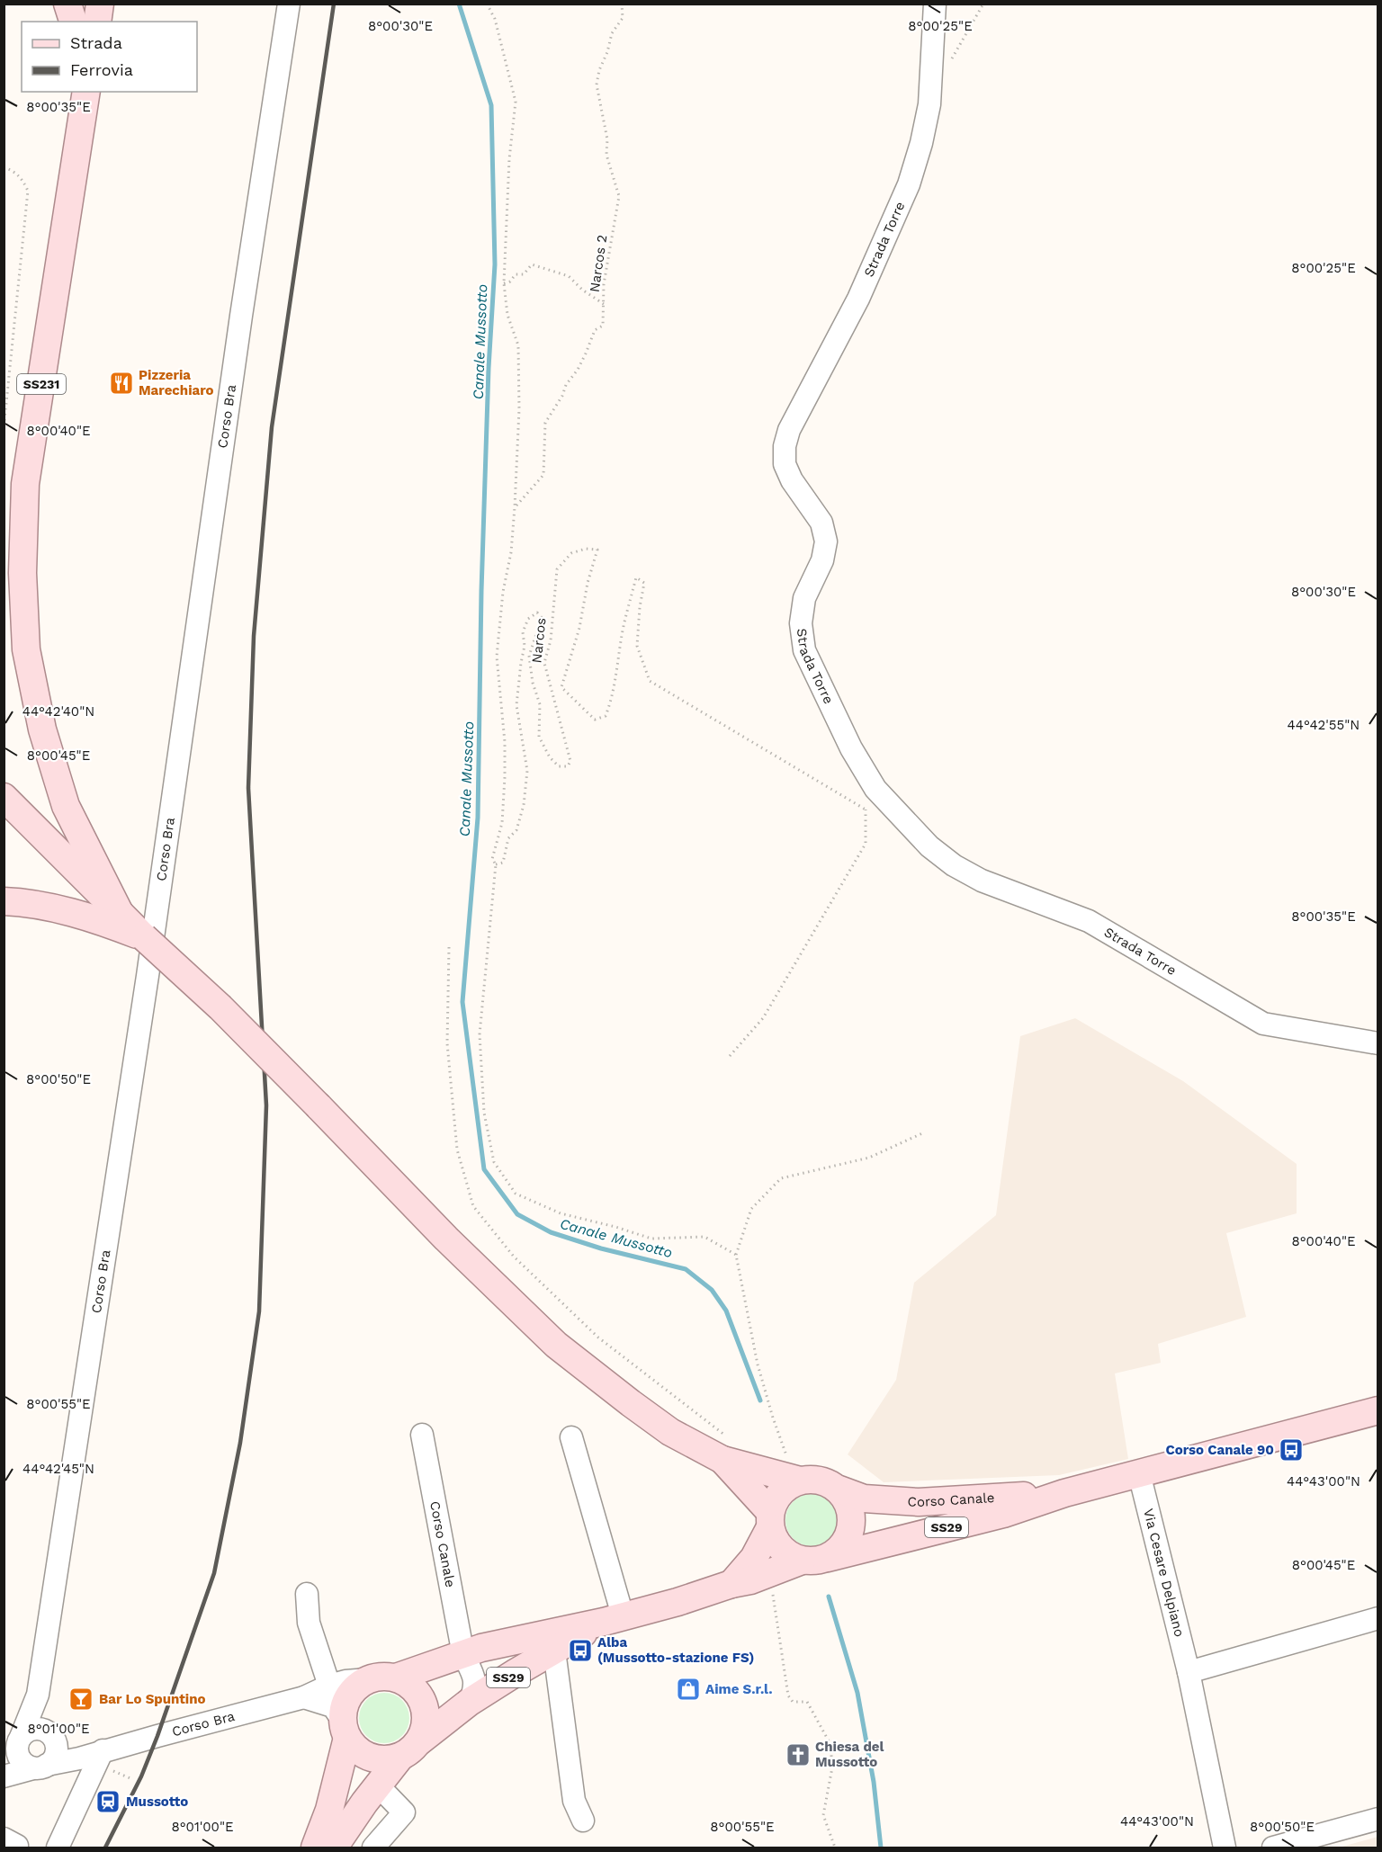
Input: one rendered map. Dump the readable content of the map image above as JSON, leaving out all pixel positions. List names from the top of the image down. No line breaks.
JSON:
{"streets":{"main road":["SS231","Corso Canale","SS29"],"street":["Strada Torre","Corso Bra","Via Cesare Delpiano"],"path":["Narcos 2","Narcos"]},"crossings":[["Corso Bra","Corso Canale"],["Corso Canale","Via Cesare Delpiano"]],"water":["Canale Mussotto"],"places":{"restaurant":["Pizzeria Marechiaro"],"bus stop":["Corso Canale 90","Alba (Mussotto-stazione FS)"],"shop":["Aime S.r.l."],"bar":["Bar Lo Spuntino"],"church":["Chiesa del Mussotto"],"station":["Mussotto"]},"legend":["Strada","Ferrovia"],"coordinates":["8°00'30\"E","8°00'25\"E","8°00'35\"E","8°00'40\"E","44°42'40\"N","44°42'55\"N","8°00'45\"E","8°00'50\"E","8°00'55\"E","44°42'45\"N","44°43'00\"N","8°01'00\"E"]}
